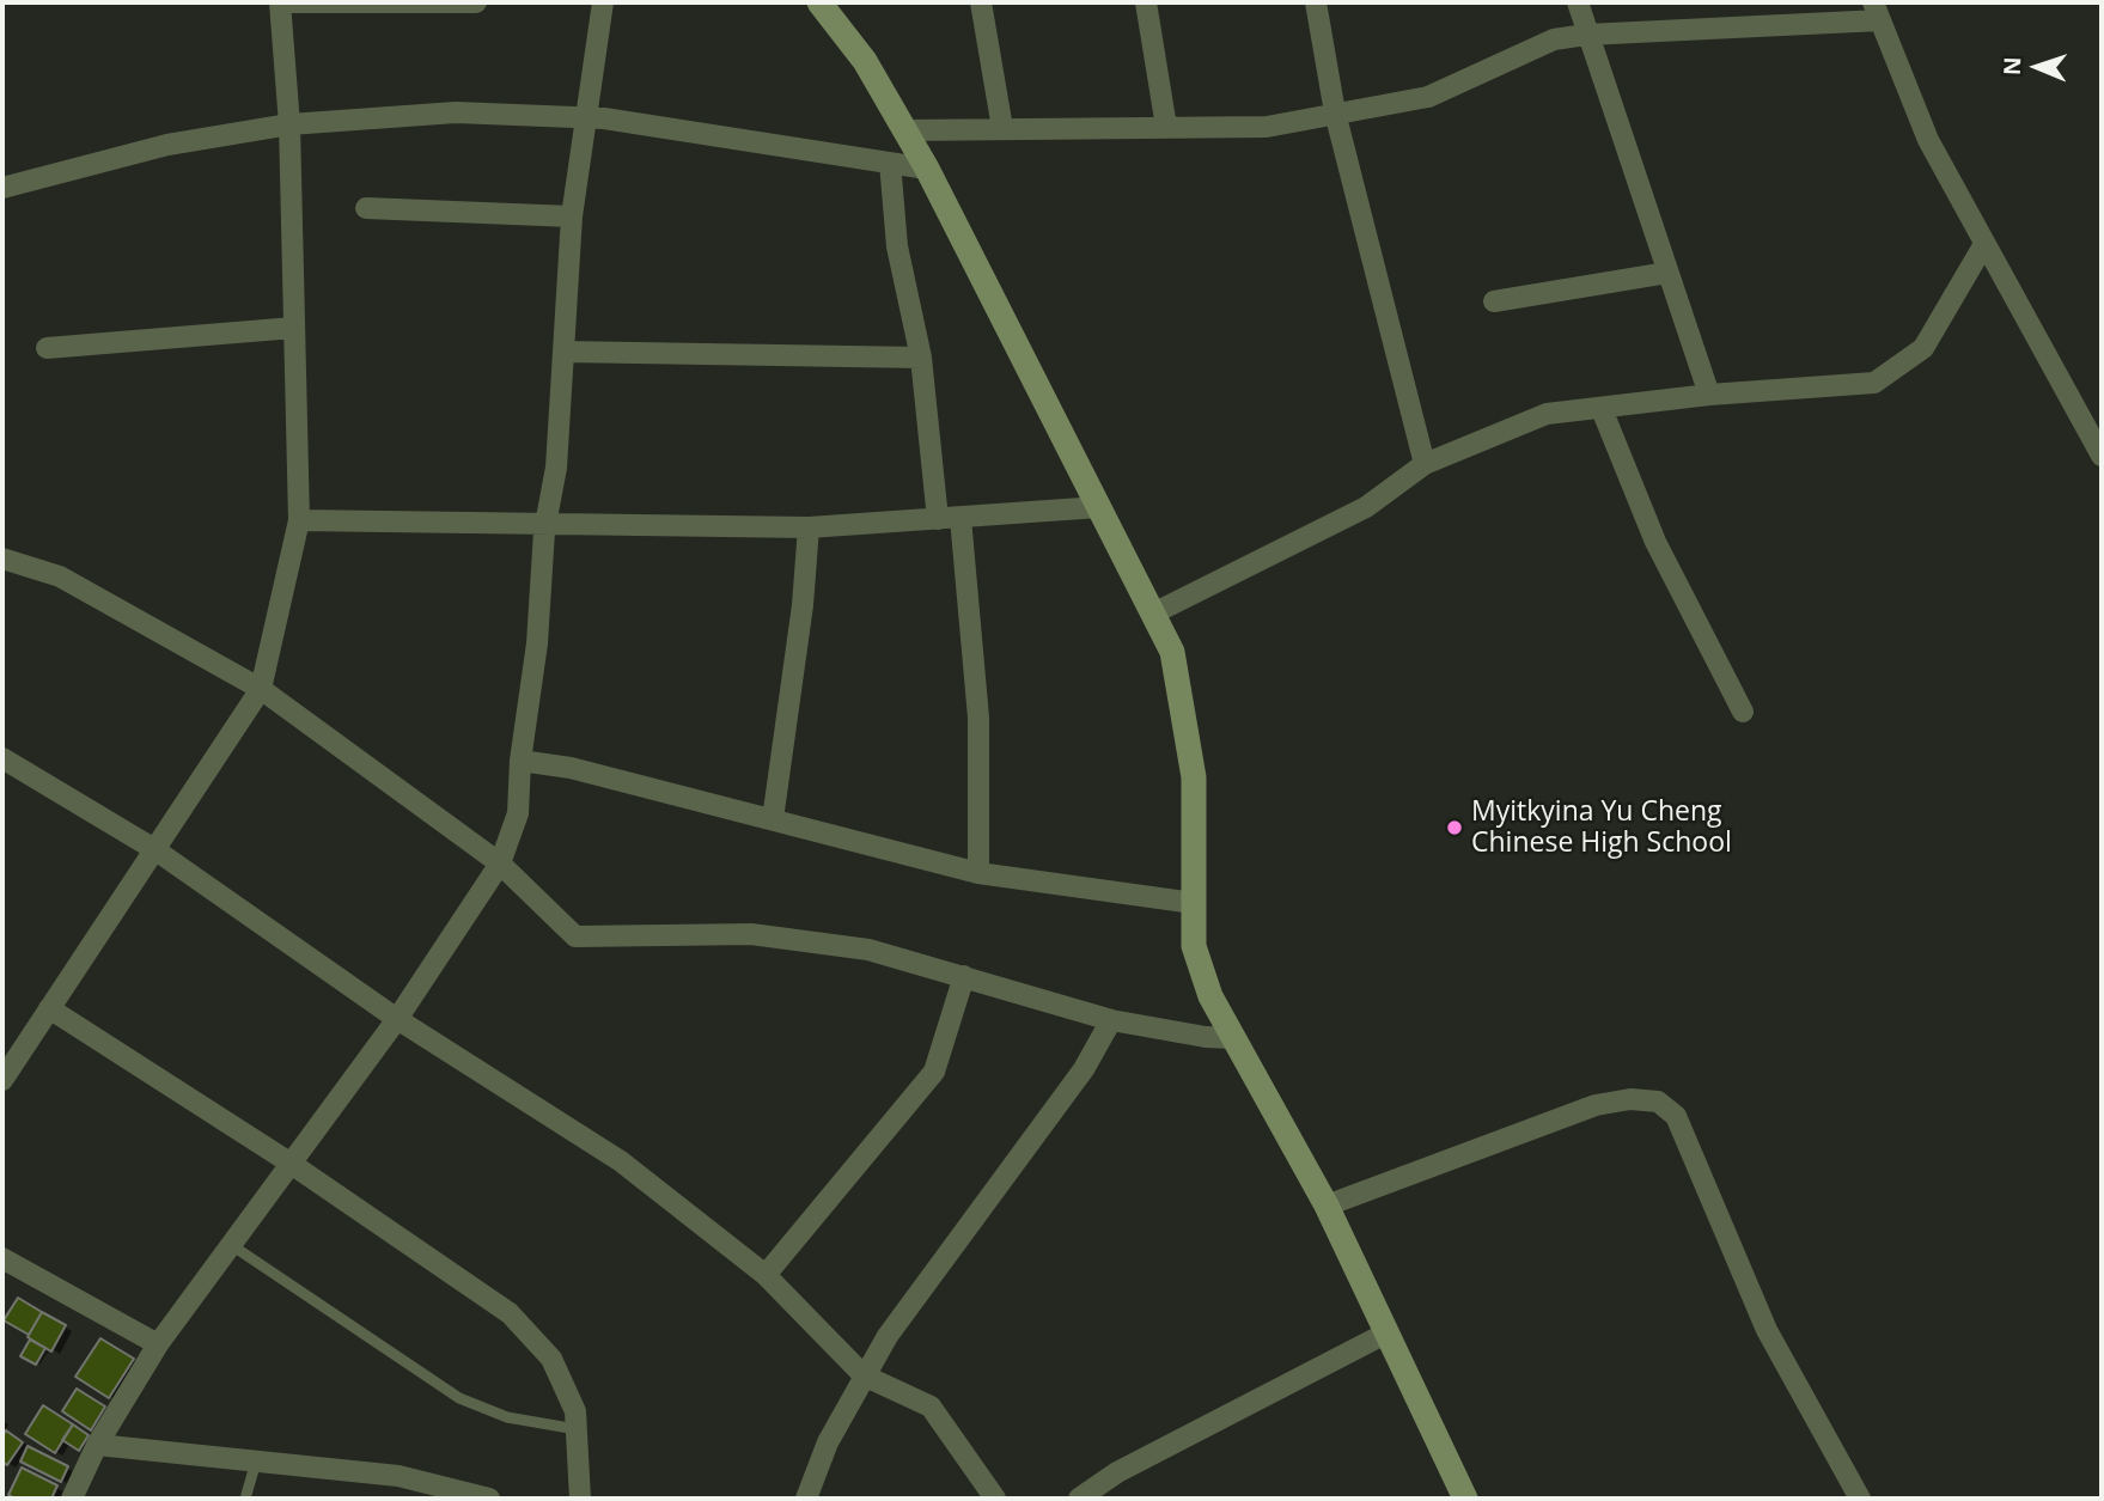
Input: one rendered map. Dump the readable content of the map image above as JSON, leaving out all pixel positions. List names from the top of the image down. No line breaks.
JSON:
{"places":["Myitkyina Yu Cheng Chinese High School"],"north":"left"}
